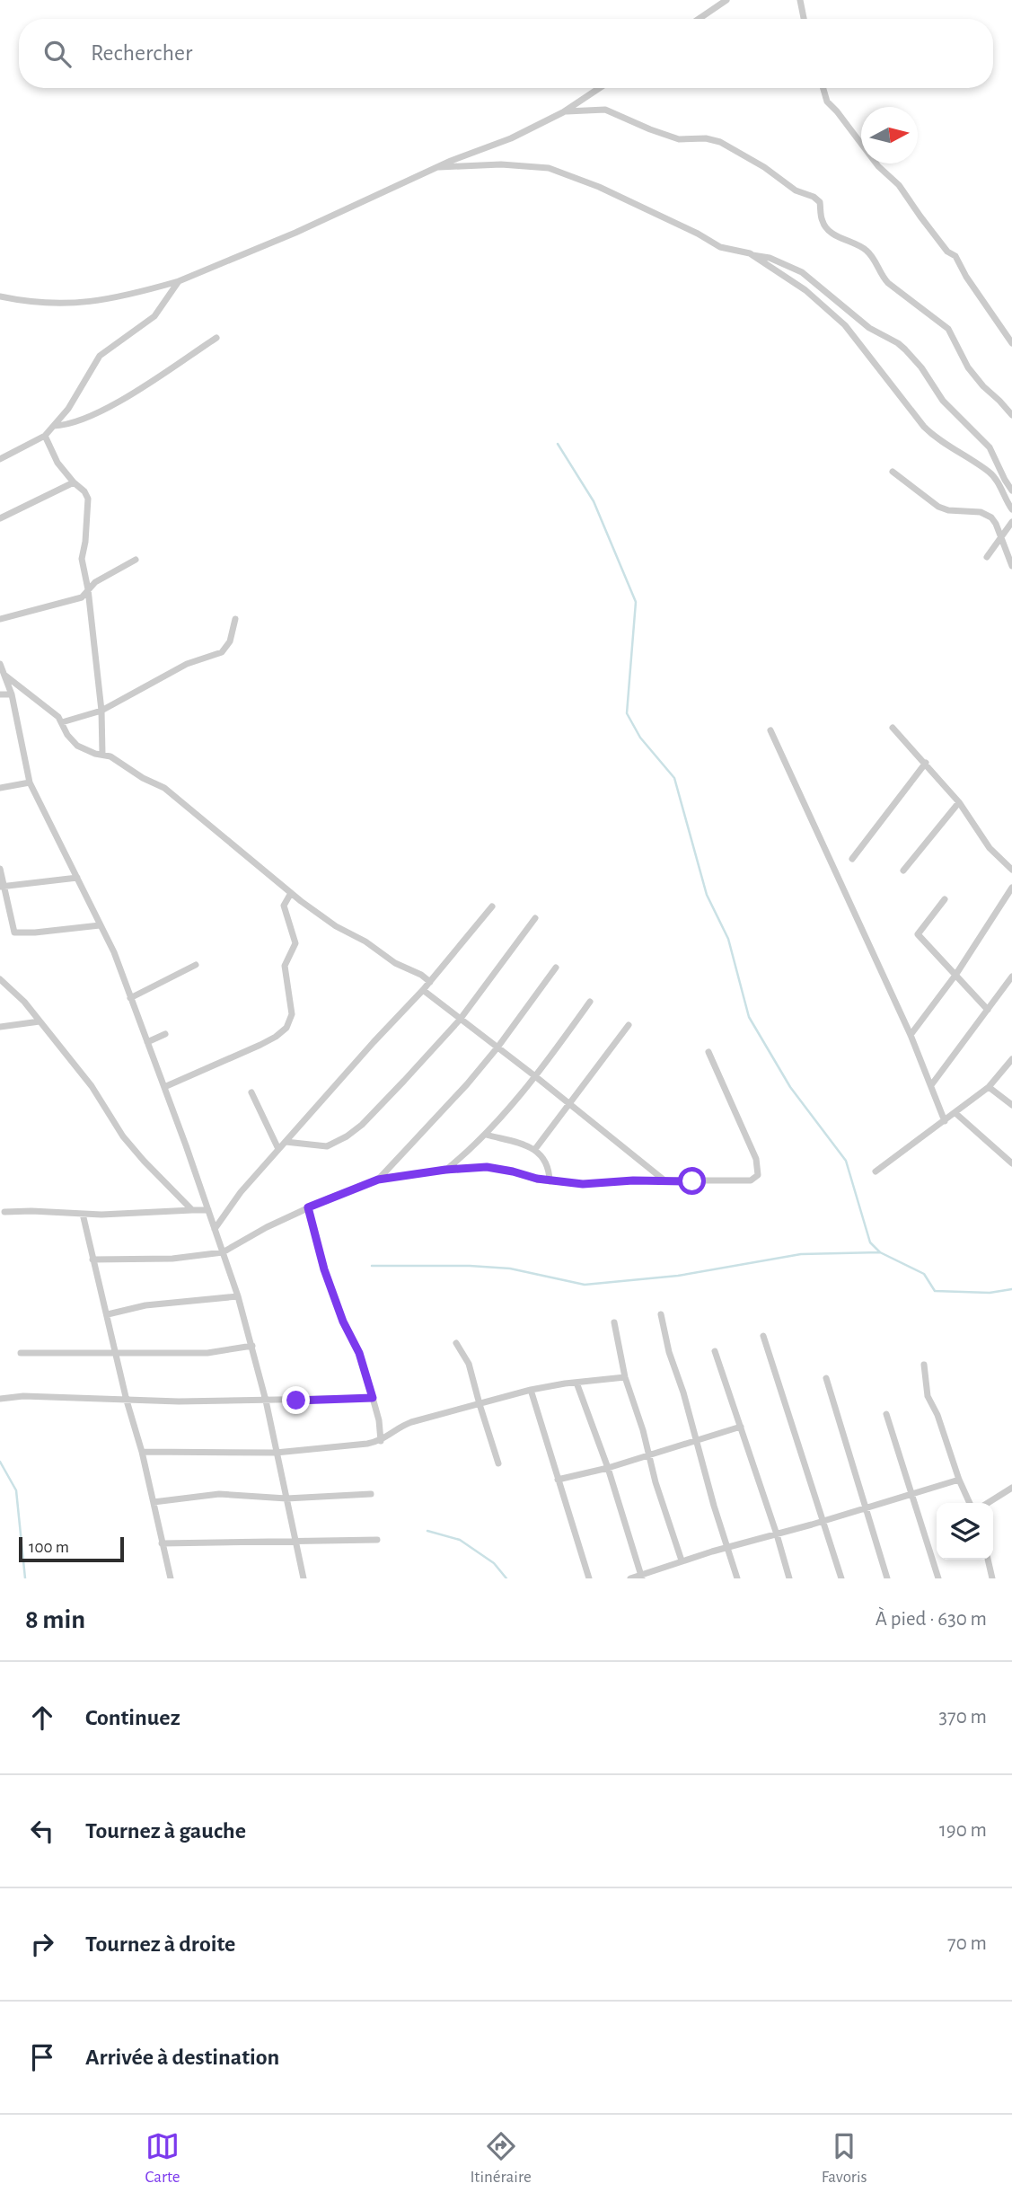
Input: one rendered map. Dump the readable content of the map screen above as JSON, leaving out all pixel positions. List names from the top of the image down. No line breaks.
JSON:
{"scale_bar":"100 m","north":"right","page":{"search":"Rechercher","scale":"100 m","heading":["8 min","À pied · 630 m"],"list":[["Continuez","370 m"],["Tournez à gauche","190 m"],["Tournez à droite","70 m"],"Arrivée à destination"],"nav":["Carte","Itinéraire","Favoris"]}}
